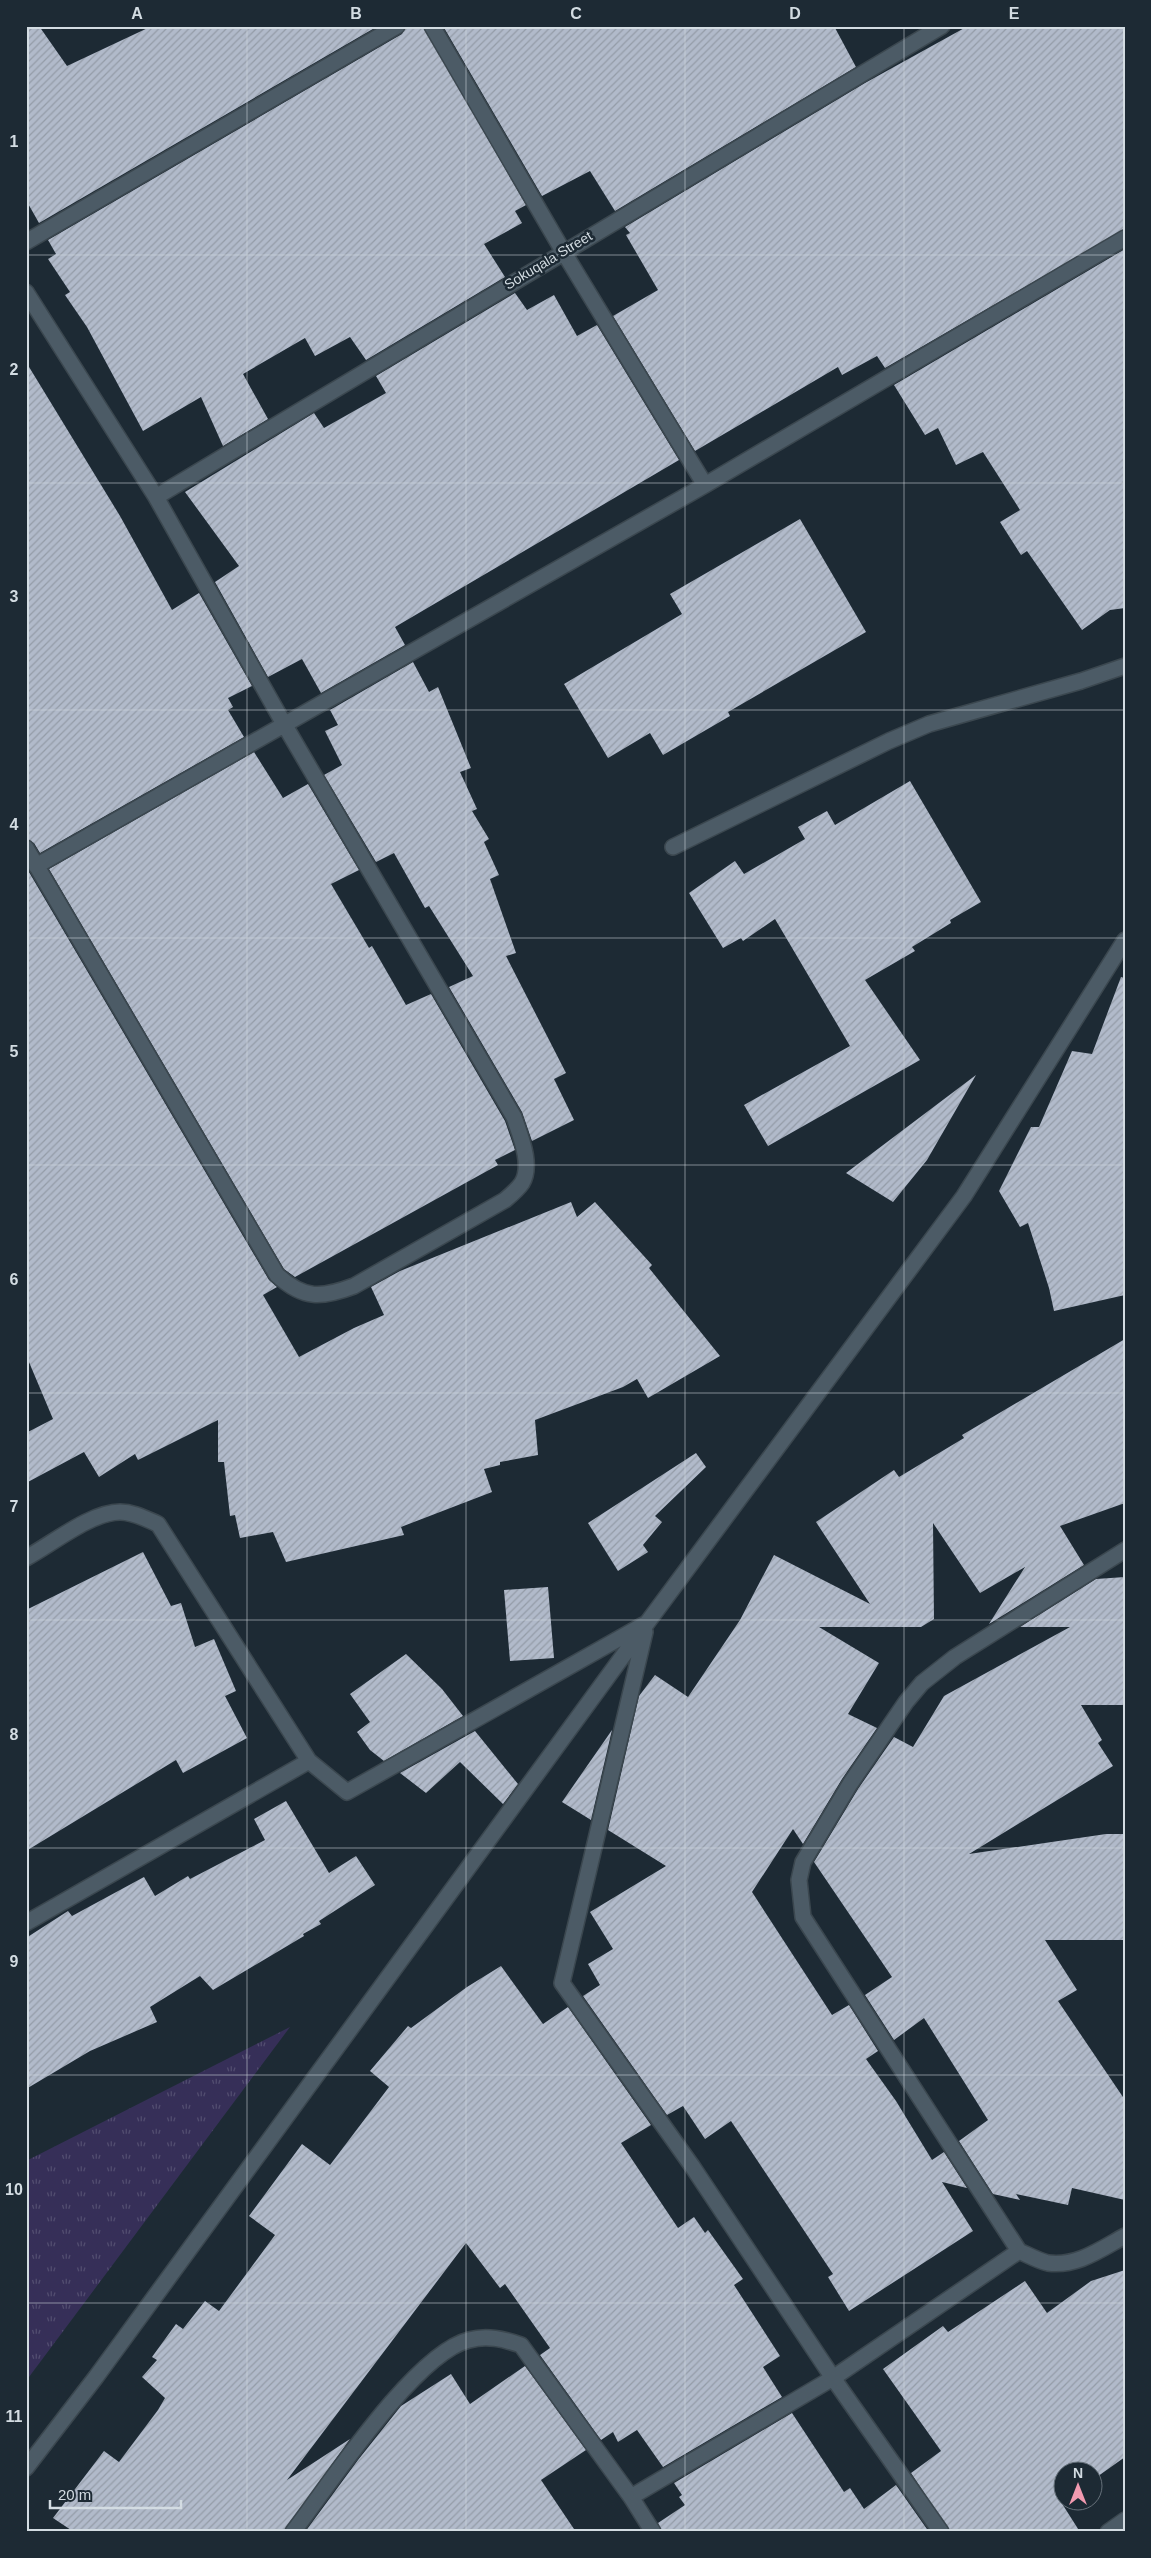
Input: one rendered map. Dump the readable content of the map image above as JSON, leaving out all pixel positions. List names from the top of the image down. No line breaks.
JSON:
{"streets":{"street":["Sokuqala Street"]},"scale_bar":"20 m","north":"top","grid":{"columns":["A","B","C","D","E"],"rows":["1","2","3","4","5","6","7","8","9","10","11"]}}
